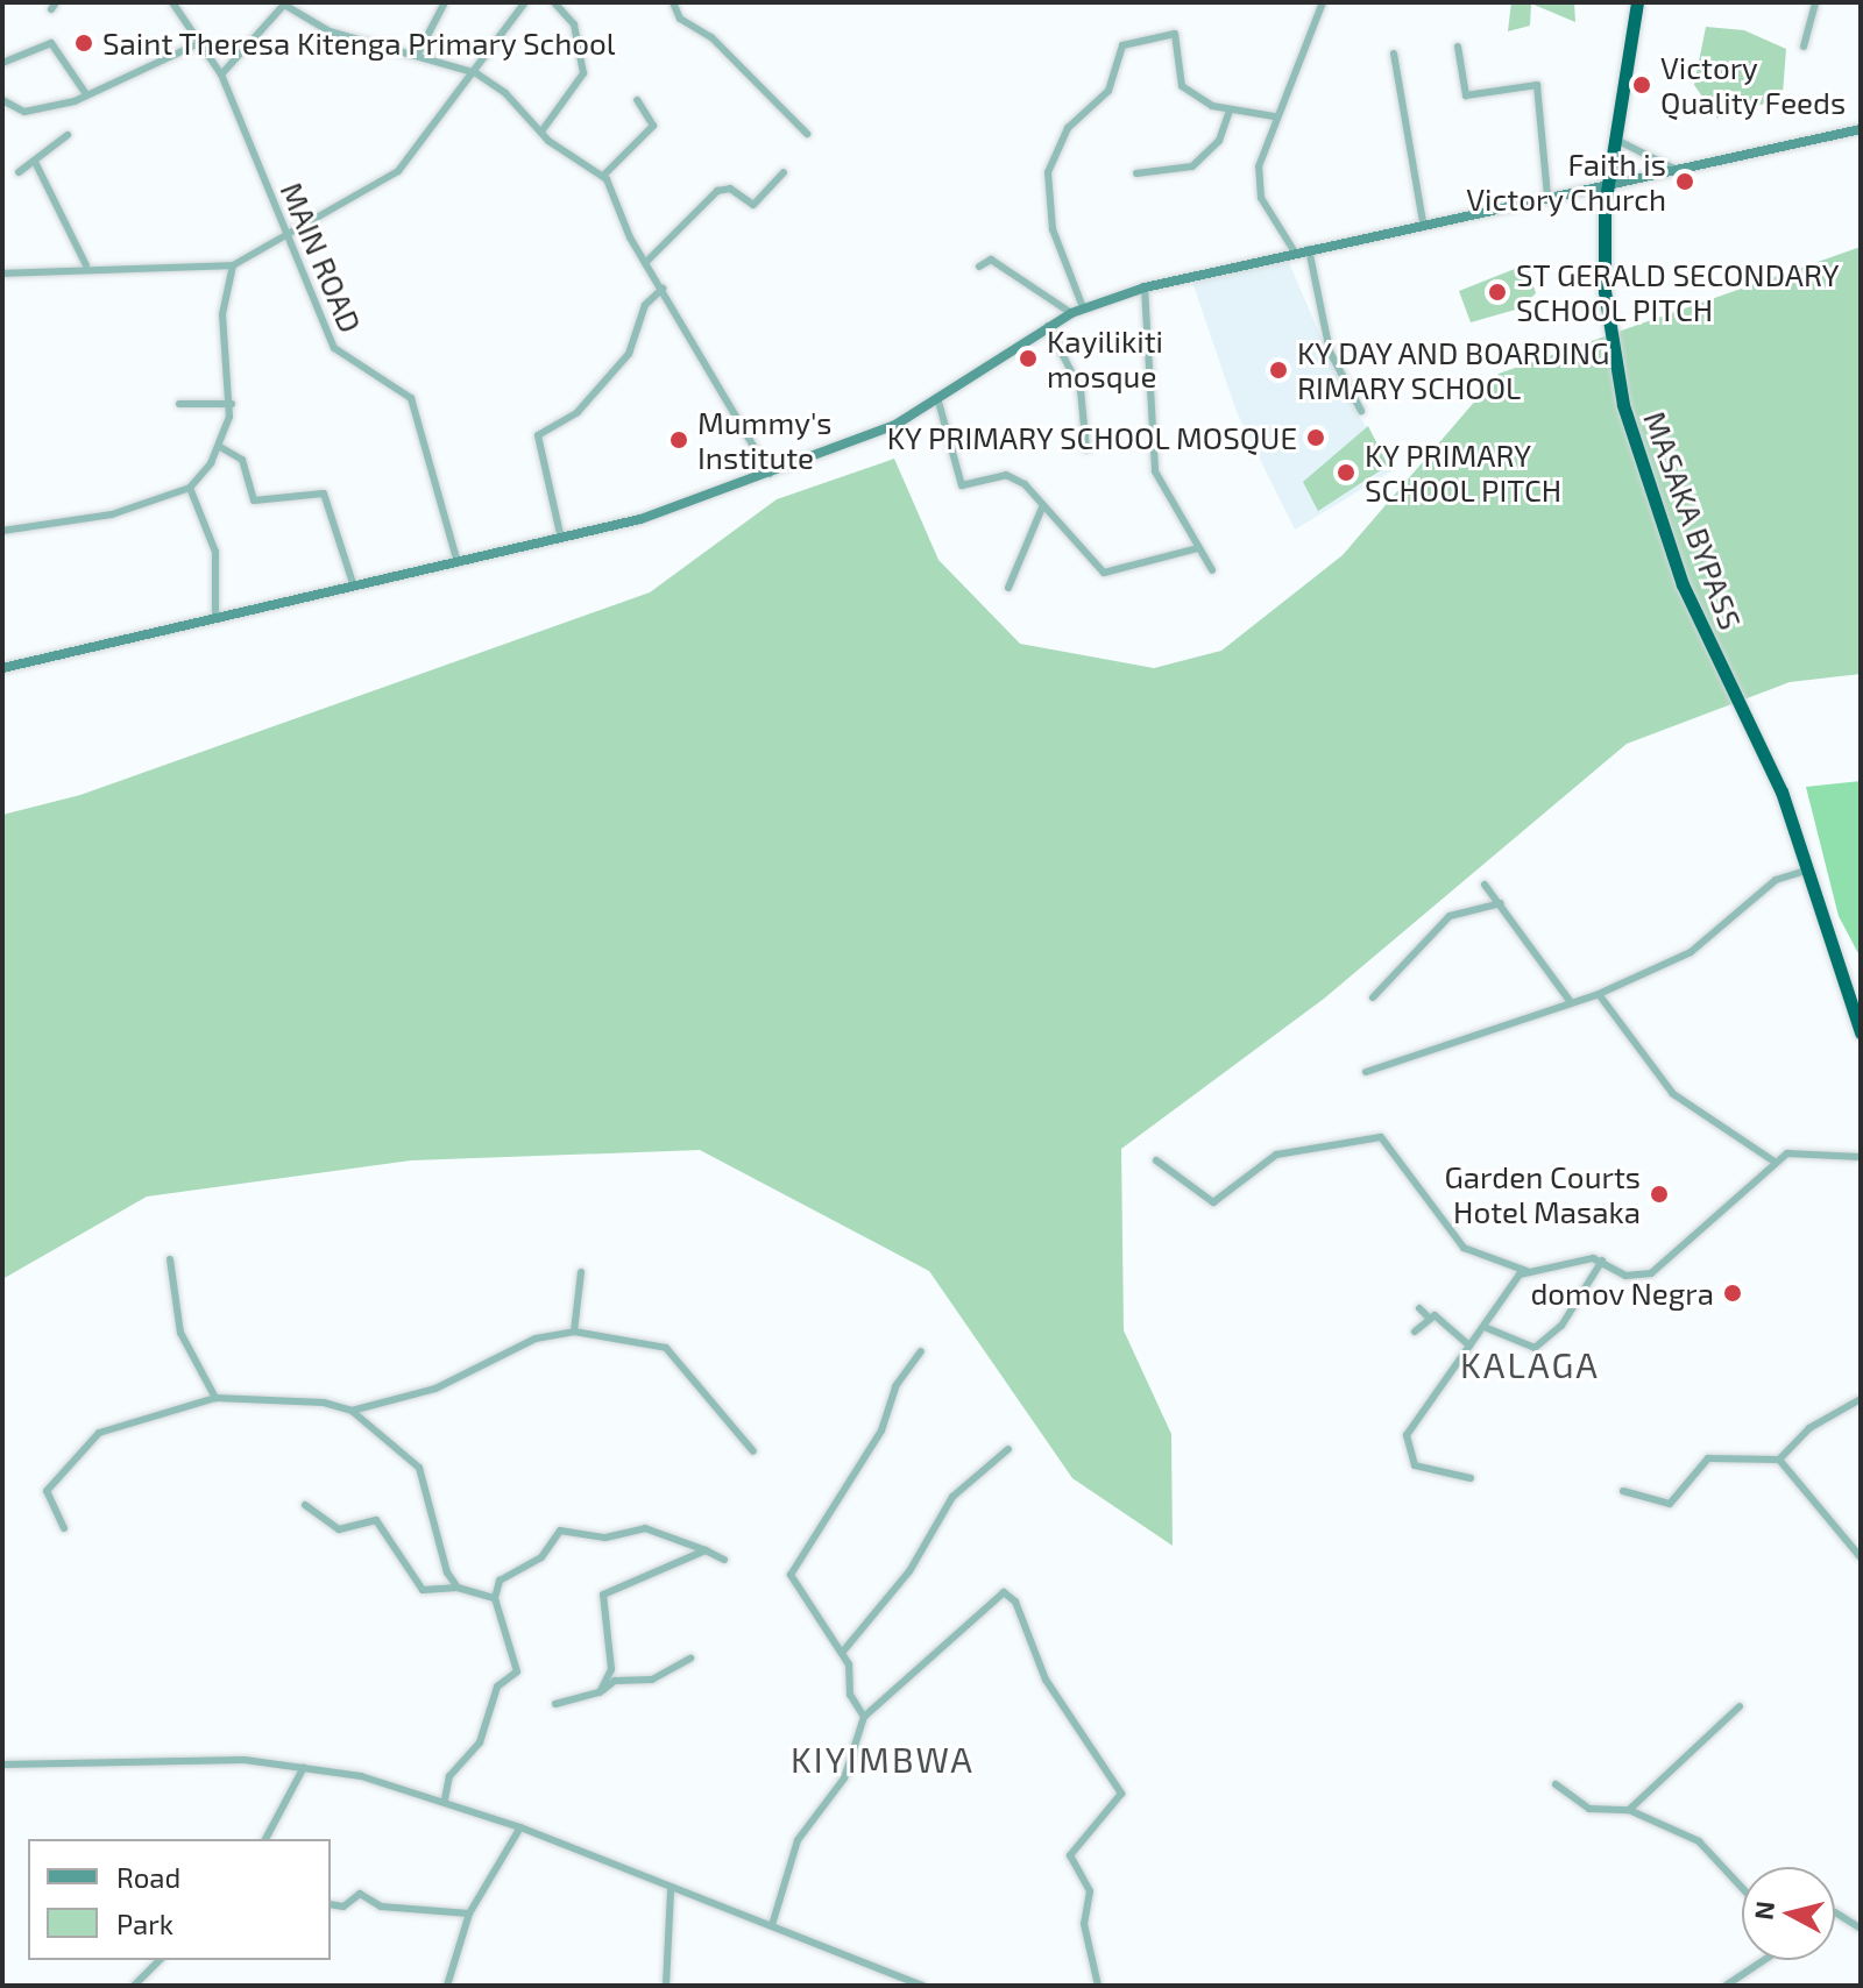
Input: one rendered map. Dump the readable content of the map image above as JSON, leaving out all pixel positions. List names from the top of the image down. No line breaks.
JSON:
{"streets":{"highway":["MASAKA BYPASS"],"street":["MAIN ROAD"]},"districts":["KALAGA","KIYIMBWA"],"places":["Saint Theresa Kitenga Primary School","Victory Quality Feeds","Faith is Victory Church","ST GERALD SECONDARY SCHOOL PITCH","Kayilikiti mosque","KY DAY AND BOARDING RIMARY SCHOOL","KY PRIMARY SCHOOL MOSQUE","Mummy's Institute","KY PRIMARY SCHOOL PITCH","Garden Courts Hotel Masaka","domov Negra"],"legend":["Road","Park"],"north":"left"}
